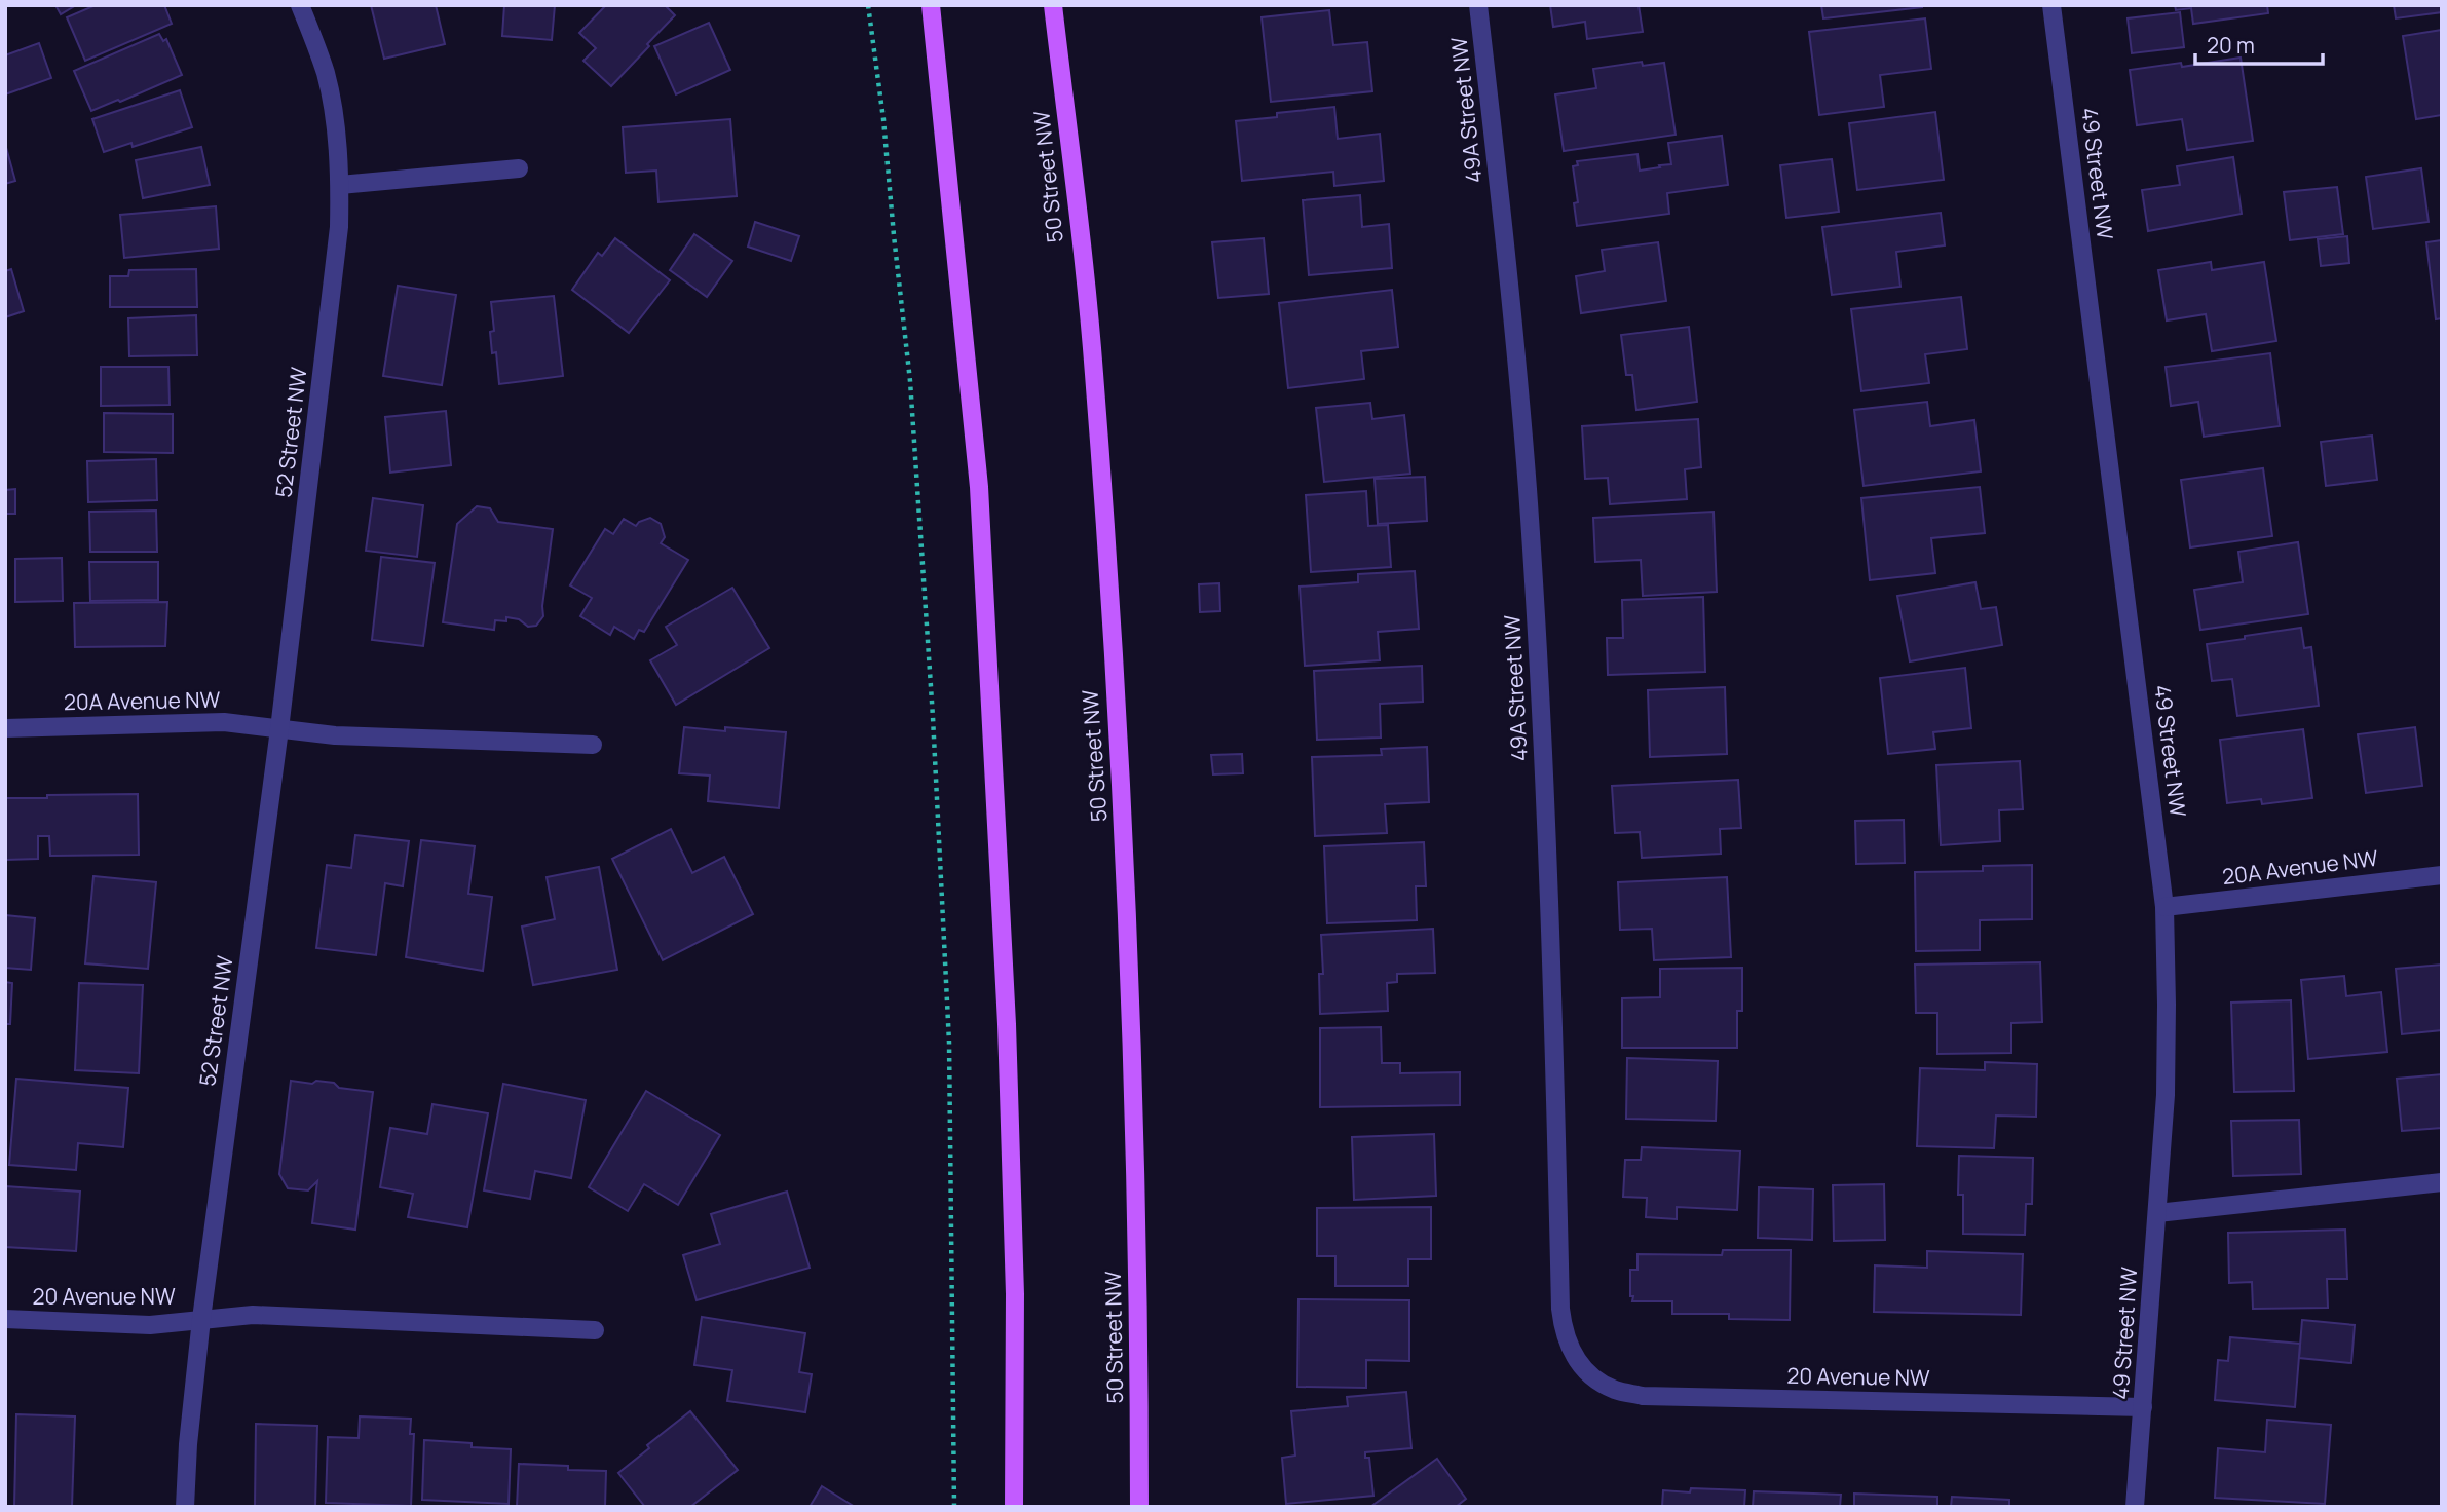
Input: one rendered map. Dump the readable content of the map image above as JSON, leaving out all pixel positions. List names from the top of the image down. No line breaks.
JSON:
{"streets":{"main road":["50 Street NW"],"street":["49A Street NW","49 Street NW","52 Street NW","20A Avenue NW","20 Avenue NW"]},"crossings":[["49A Street NW","20 Avenue NW"],["49 Street NW","20A Avenue NW"],["49 Street NW","20 Avenue NW"],["52 Street NW","20A Avenue NW"],["52 Street NW","20 Avenue NW"]],"scale_bar":"20 m"}
